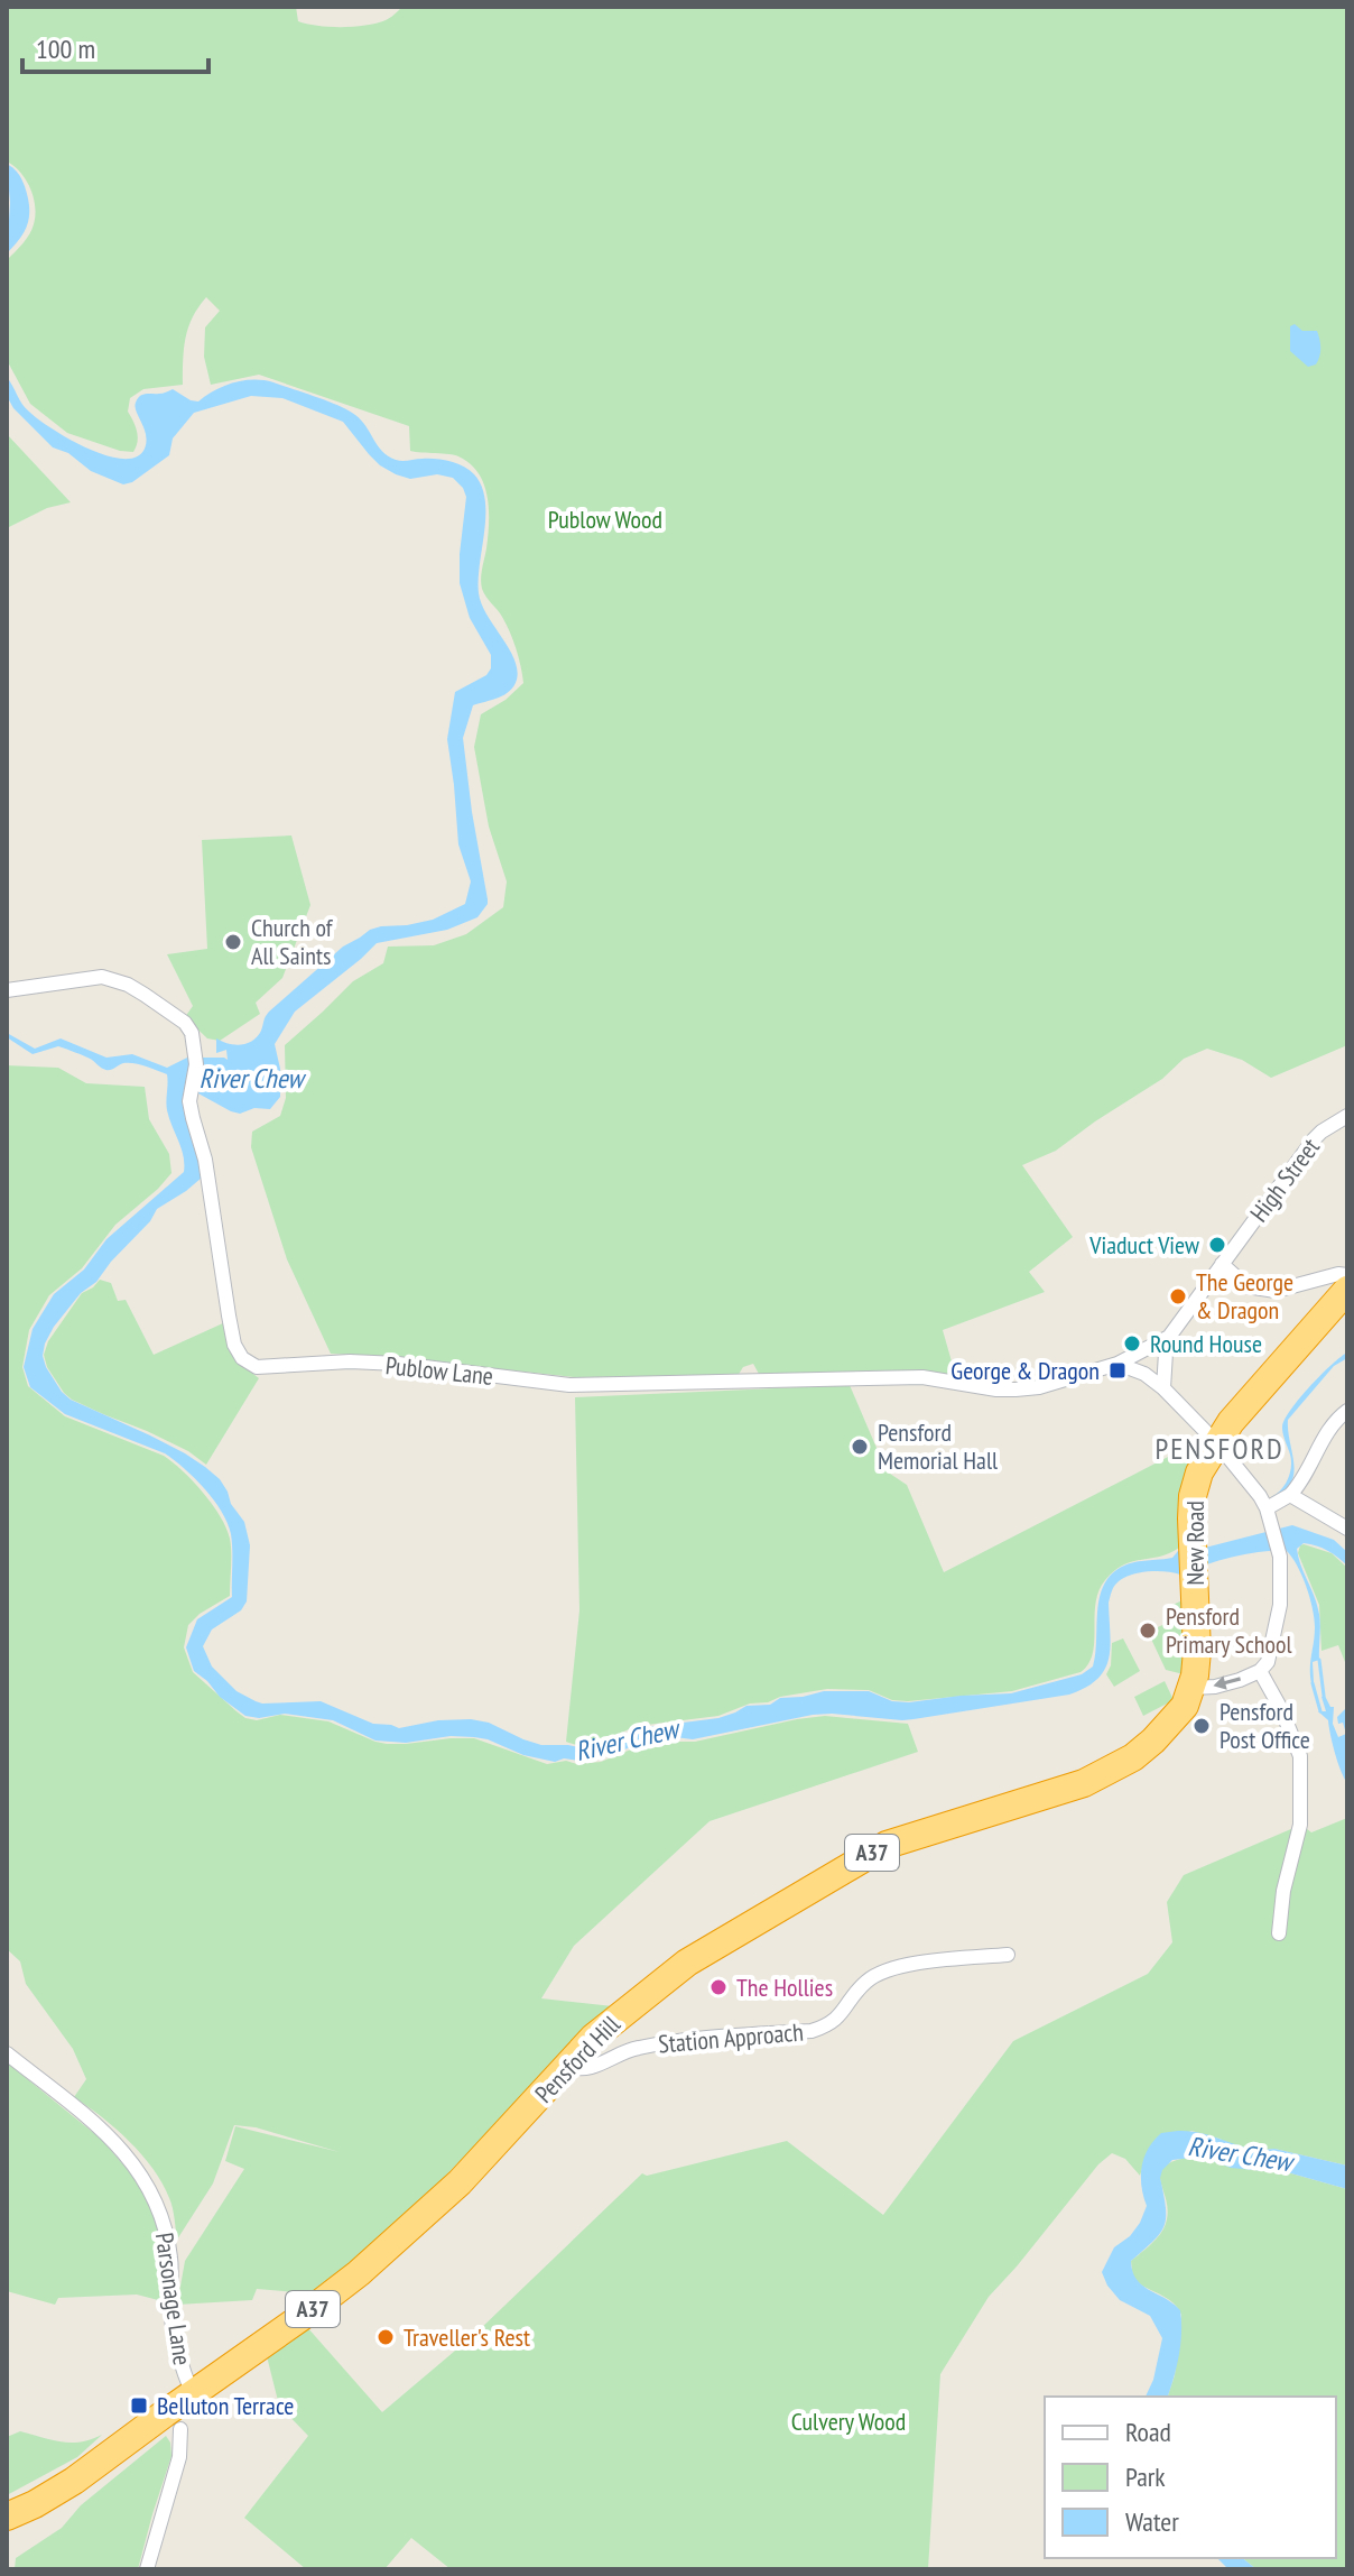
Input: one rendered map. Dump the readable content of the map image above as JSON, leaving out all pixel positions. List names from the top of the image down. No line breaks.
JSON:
{"streets":{"highway":["New Road","A37","Pensford Hill"],"street":["High Street","Publow Lane","Station Approach","Parsonage Lane"]},"crossings":[["High Street","Publow Lane"],["New Road","Pensford Hill"],["Station Approach","Pensford Hill"],["Pensford Hill","Parsonage Lane"]],"districts":["PENSFORD"],"water":["River Chew"],"parks":["Publow Wood","Culvery Wood"],"places":{"other":["Church of All Saints","Viaduct View","The George & Dragon","Round House","Pensford Memorial Hall","Pensford Primary School","Pensford Post Office","The Hollies","Traveller's Rest"],"transit":["George & Dragon","Belluton Terrace"]},"legend":["Road","Park","Water"],"scale_bar":"100 m"}
